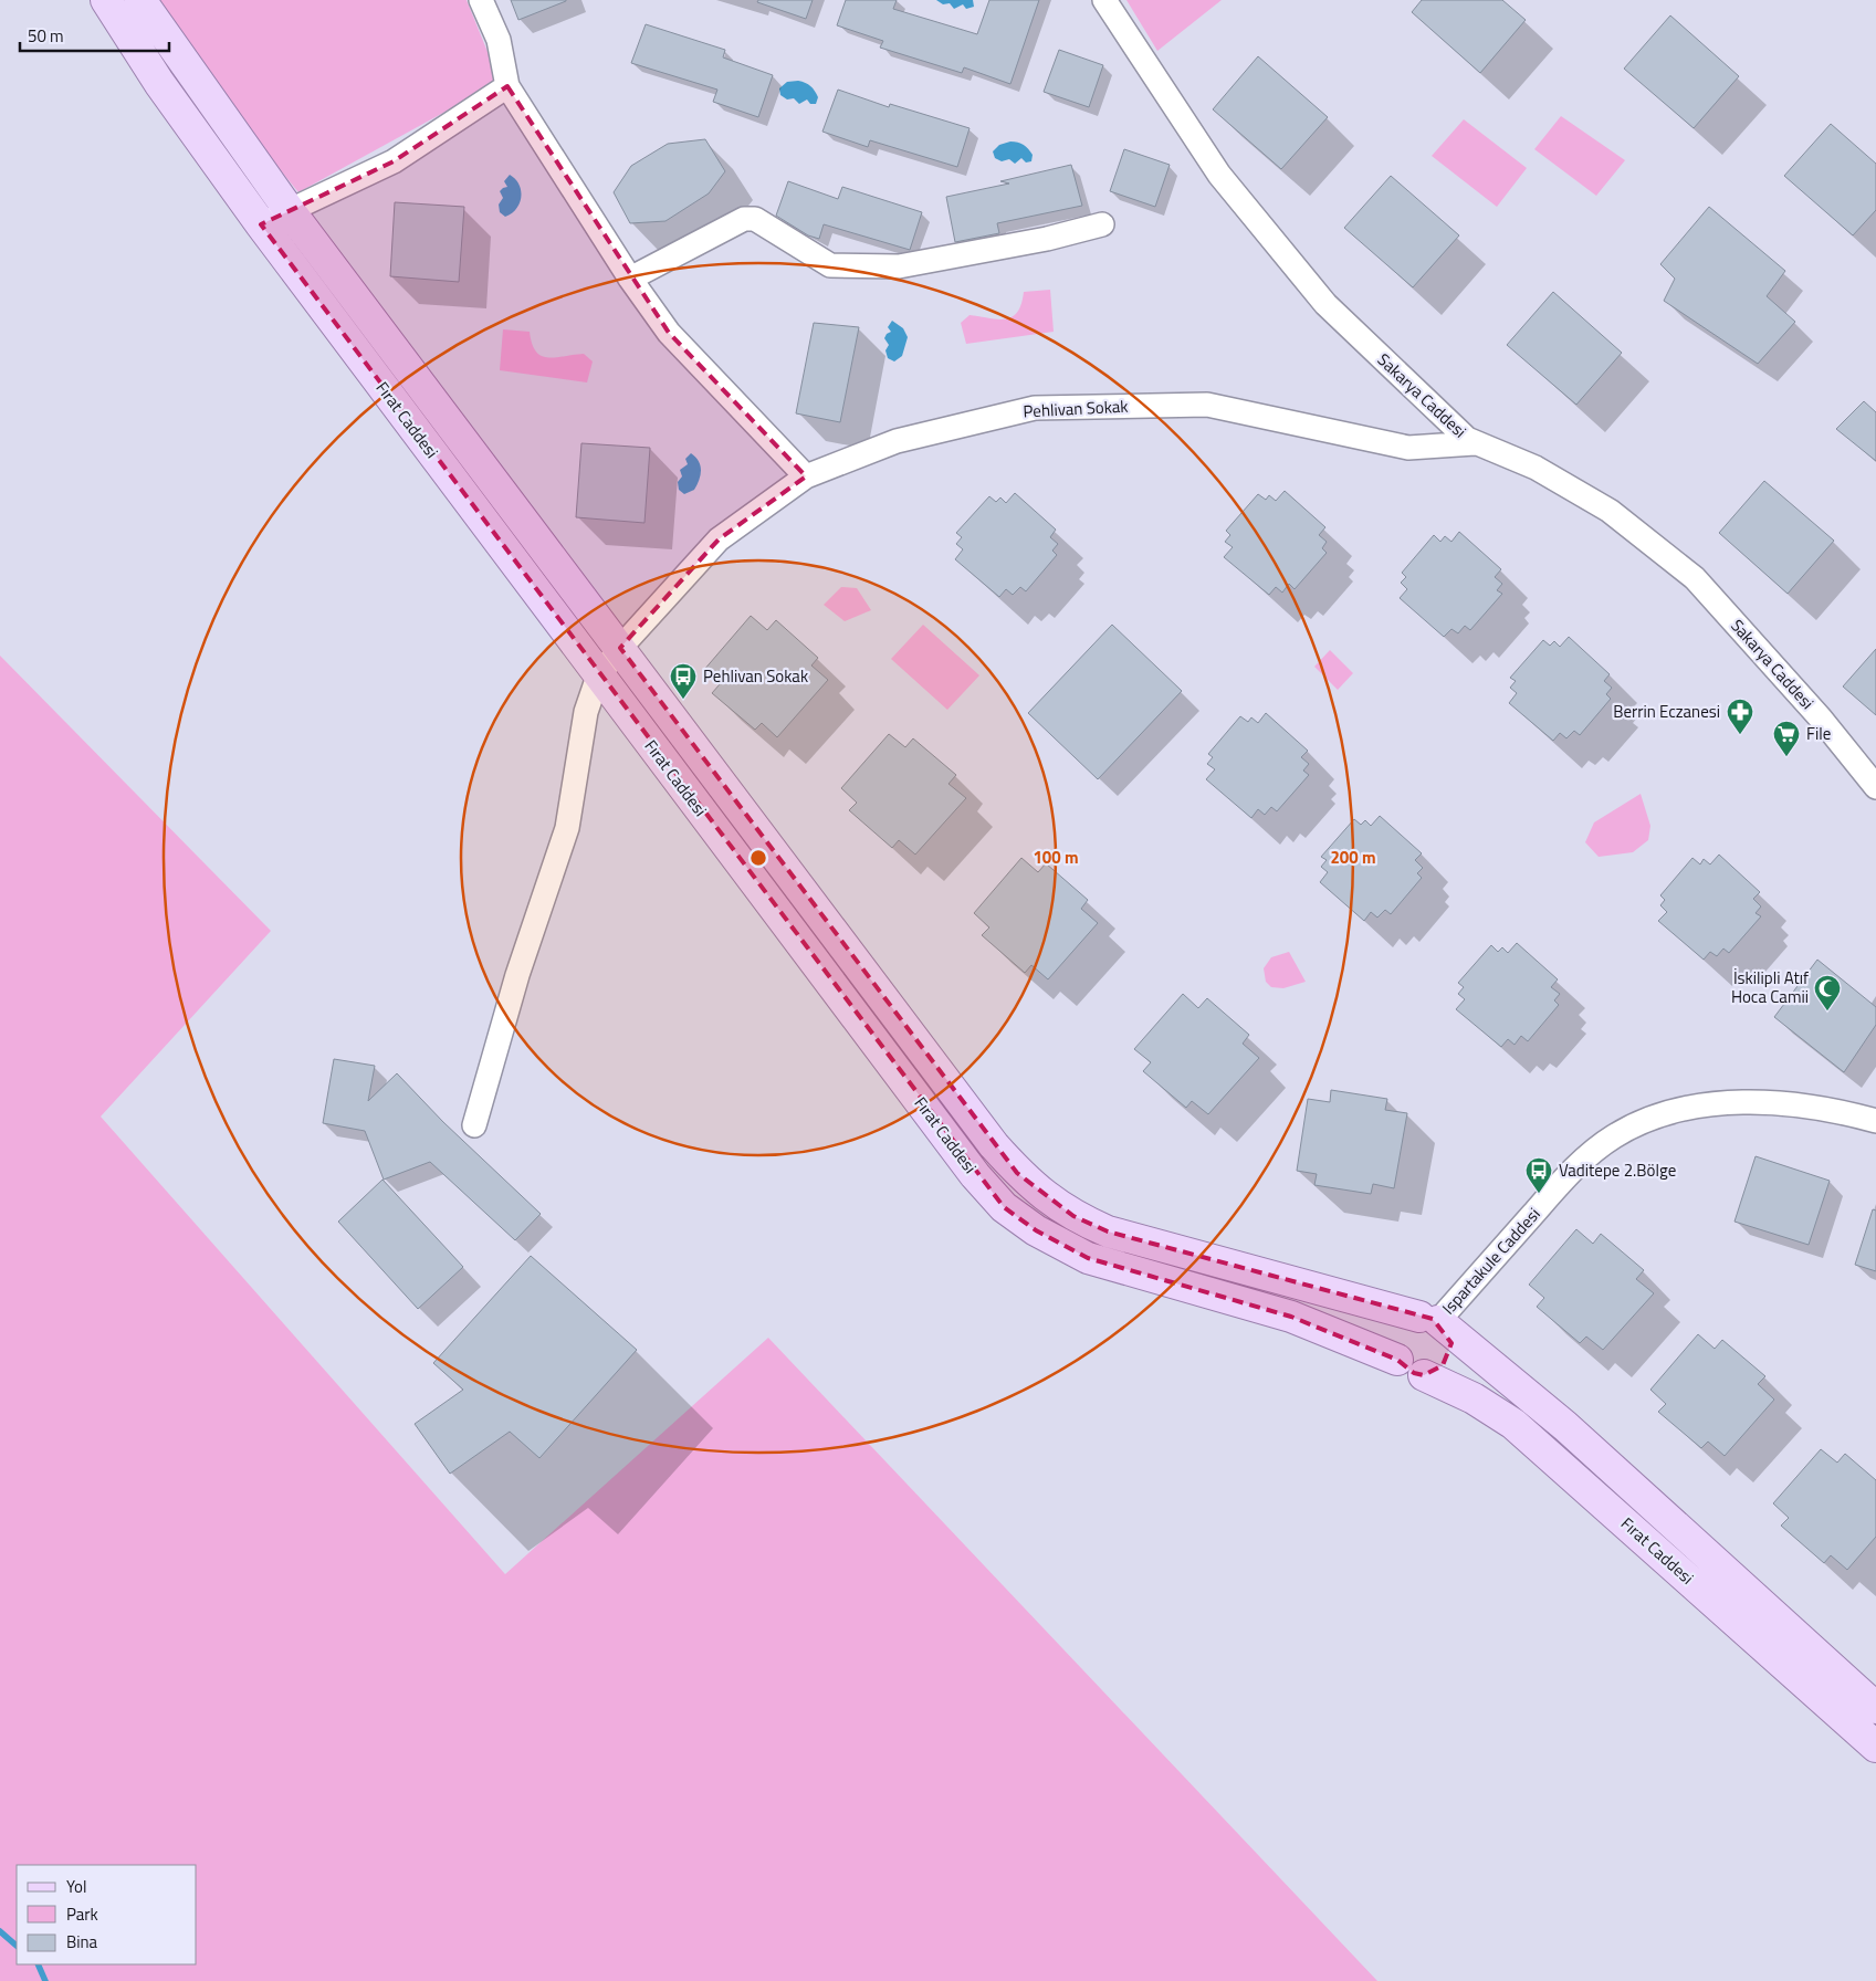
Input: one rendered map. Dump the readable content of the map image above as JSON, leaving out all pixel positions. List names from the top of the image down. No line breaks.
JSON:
{"streets":{"main road":["Fırat Caddesi"],"street":["Sakarya Caddesi","Pehlivan Sokak","Ispartakule Caddesi"]},"crossings":[["Sakarya Caddesi","Pehlivan Sokak"],["Pehlivan Sokak","Fırat Caddesi"],["Fırat Caddesi","Ispartakule Caddesi"]],"places":{"bus stop":["Pehlivan Sokak","Vaditepe 2.Bölge"],"pharmacy":["Berrin Eczanesi"],"supermarket":["File"],"mosque":["İskilipli Atıf Hoca Camii"]},"legend":["Yol","Park","Bina"],"scale_bar":"50 m","rings":["100 m","200 m"]}
